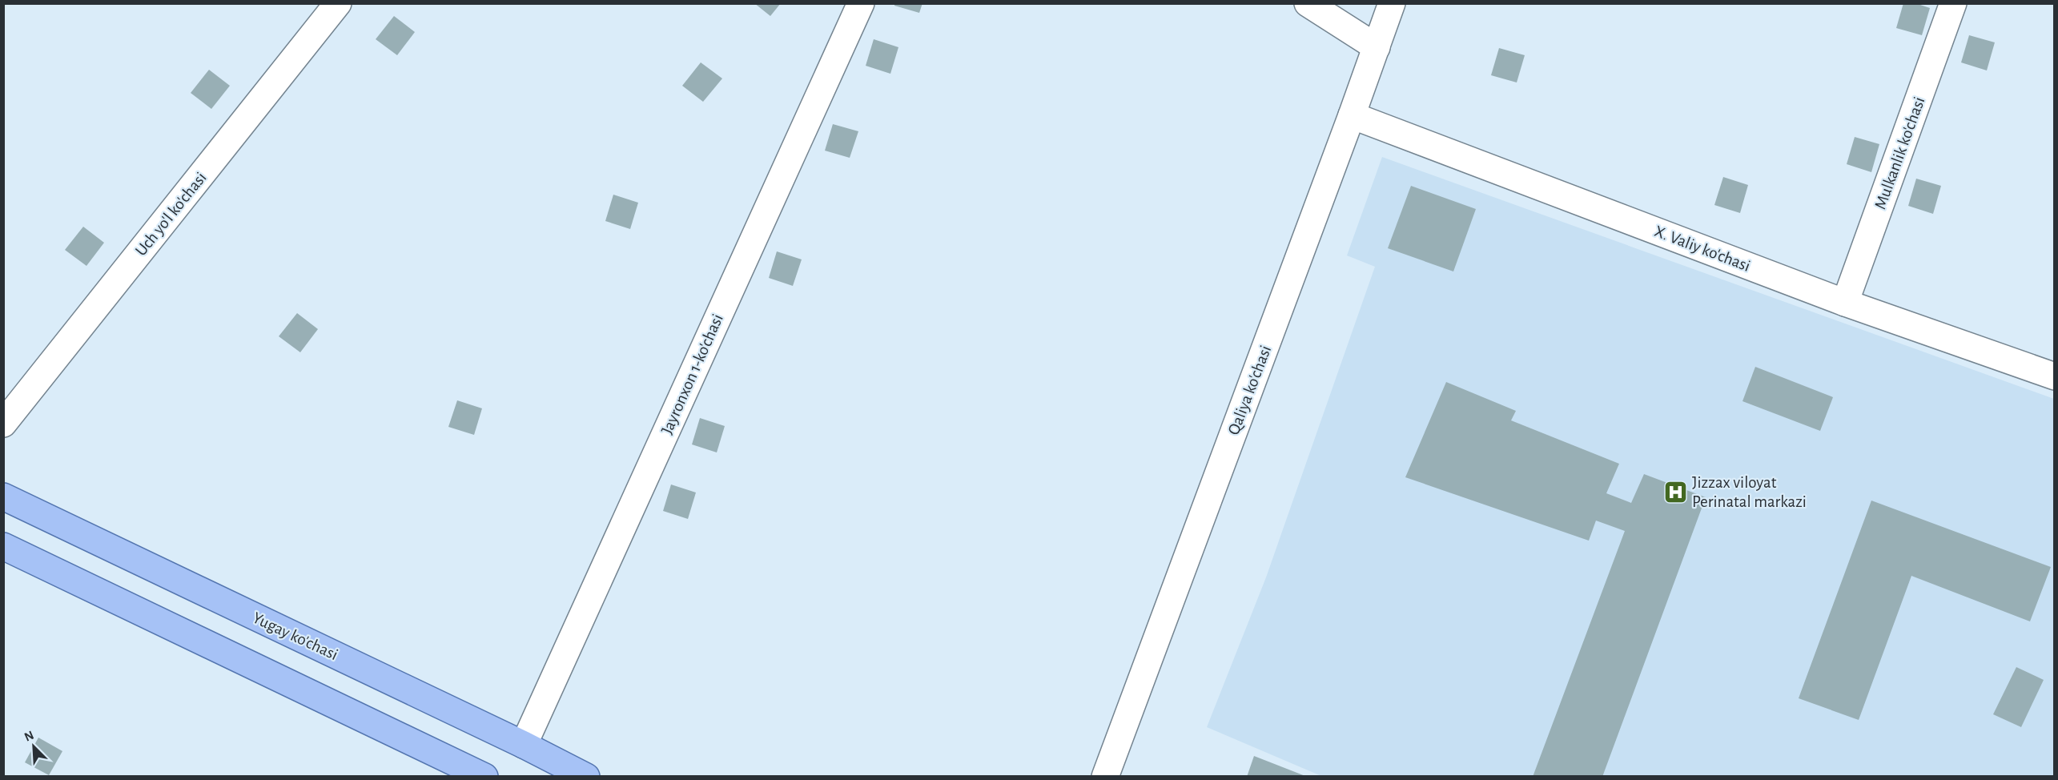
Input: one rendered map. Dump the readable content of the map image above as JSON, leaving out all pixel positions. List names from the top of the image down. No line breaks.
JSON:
{"streets":{"main road":["Yugay ko'chasi"],"street":["Mulkanlik ko'chasi","Uch yo'l ko'chasi","X. Valiy ko'chasi","Jayronxon 1-ko'chasi","Qaliya ko'chasi"]},"crossings":[["Mulkanlik ko'chasi","X. Valiy ko'chasi"],["X. Valiy ko'chasi","Qaliya ko'chasi"],["Jayronxon 1-ko'chasi","Yugay ko'chasi"]],"places":{"hospital":["Jizzax viloyat Perinatal markazi"]},"north":"top left"}
